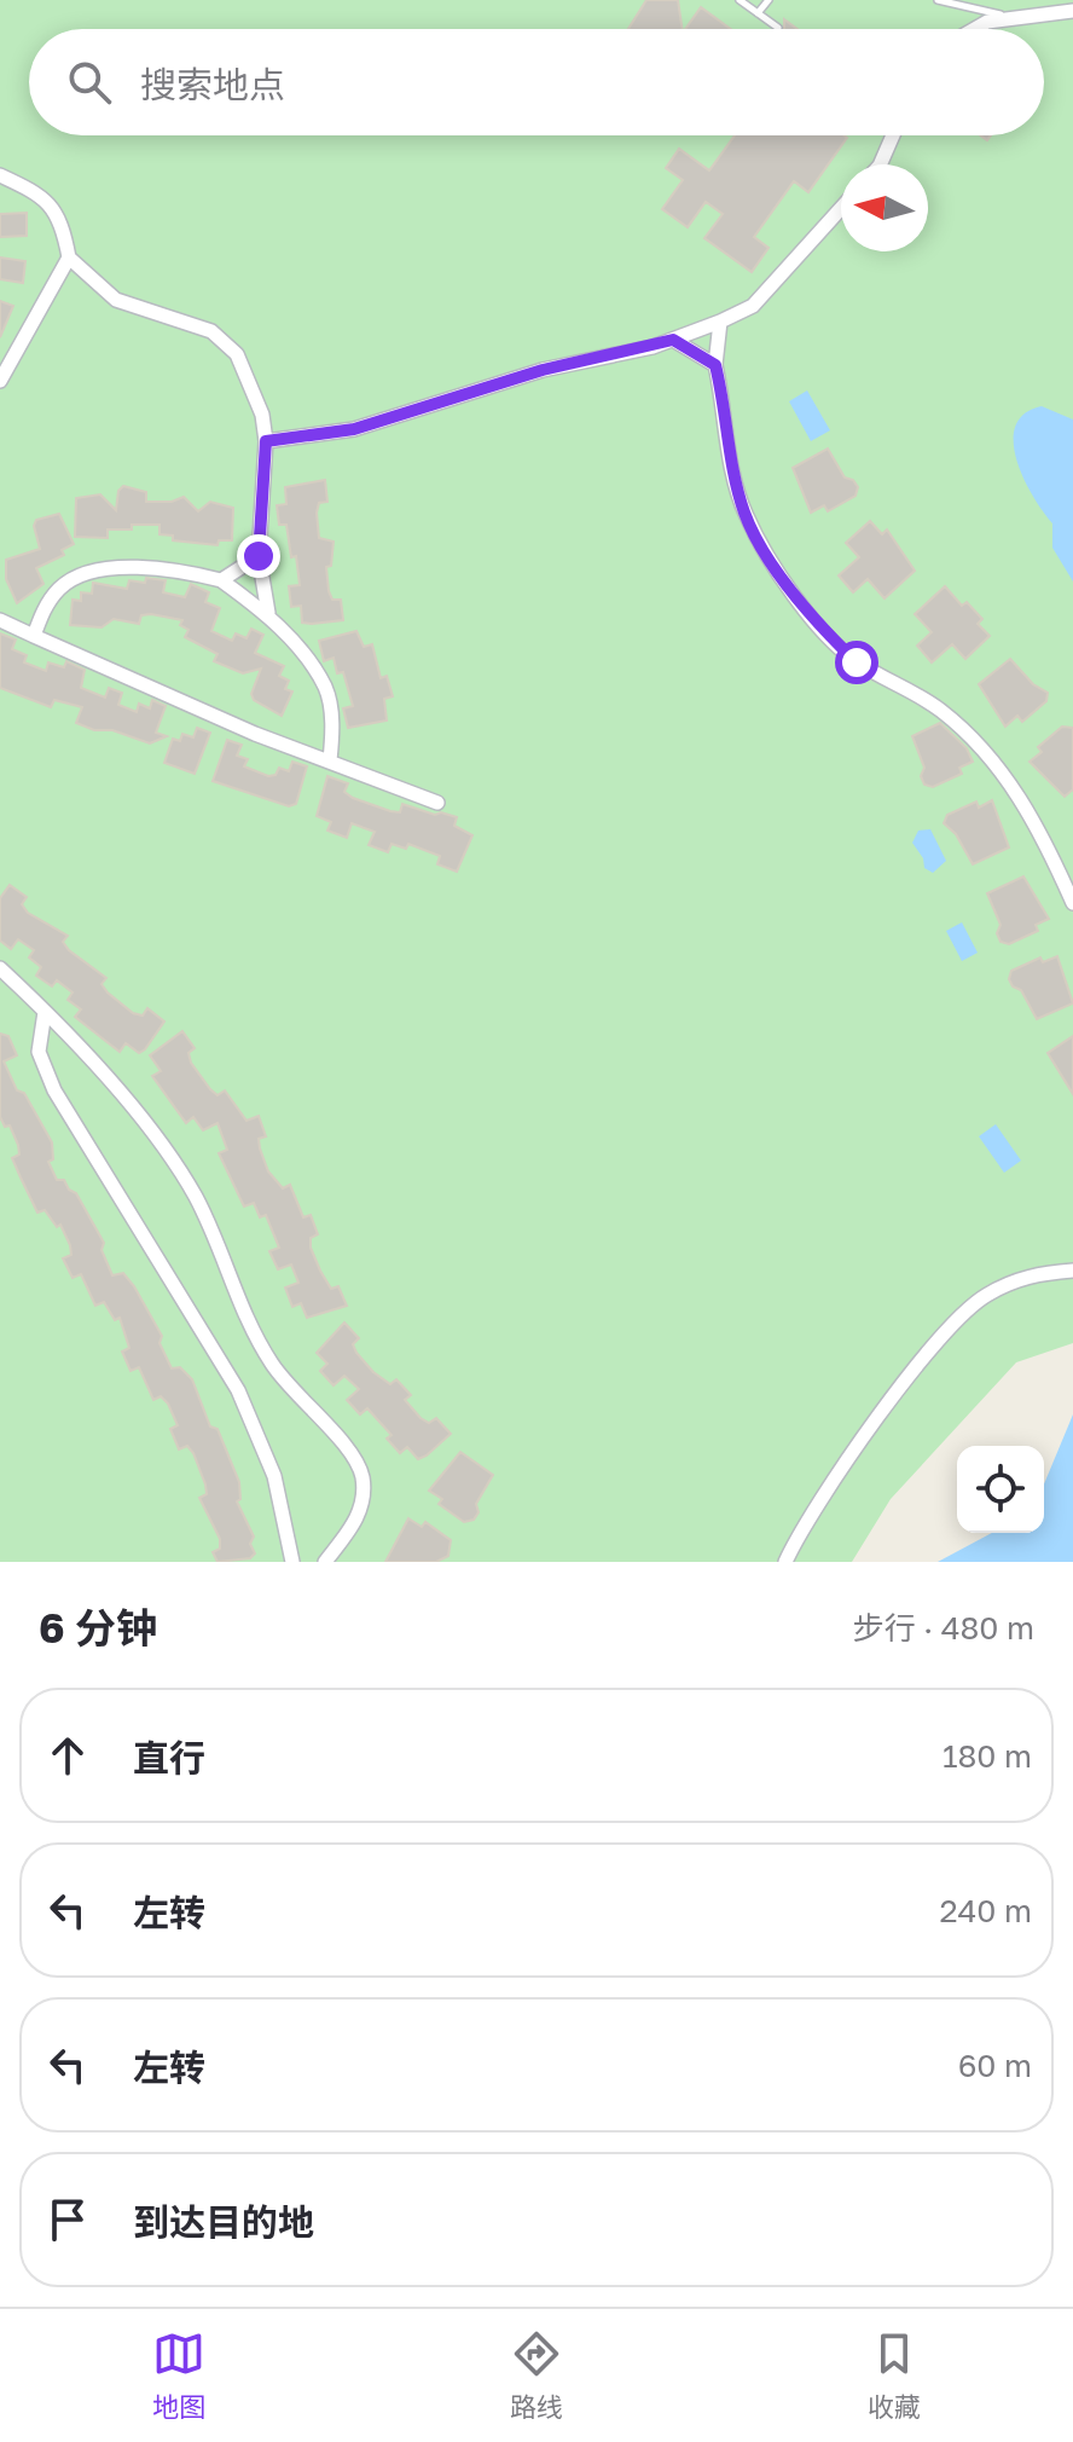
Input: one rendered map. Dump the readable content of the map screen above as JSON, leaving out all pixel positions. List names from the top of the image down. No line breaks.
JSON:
{"north":"left","page":{"search":"搜索地点","heading":["6 分钟","步行 · 480 m"],"list":[["直行","180 m"],["左转","240 m"],["左转","60 m"],"到达目的地"],"nav":["地图","路线","收藏"]}}
